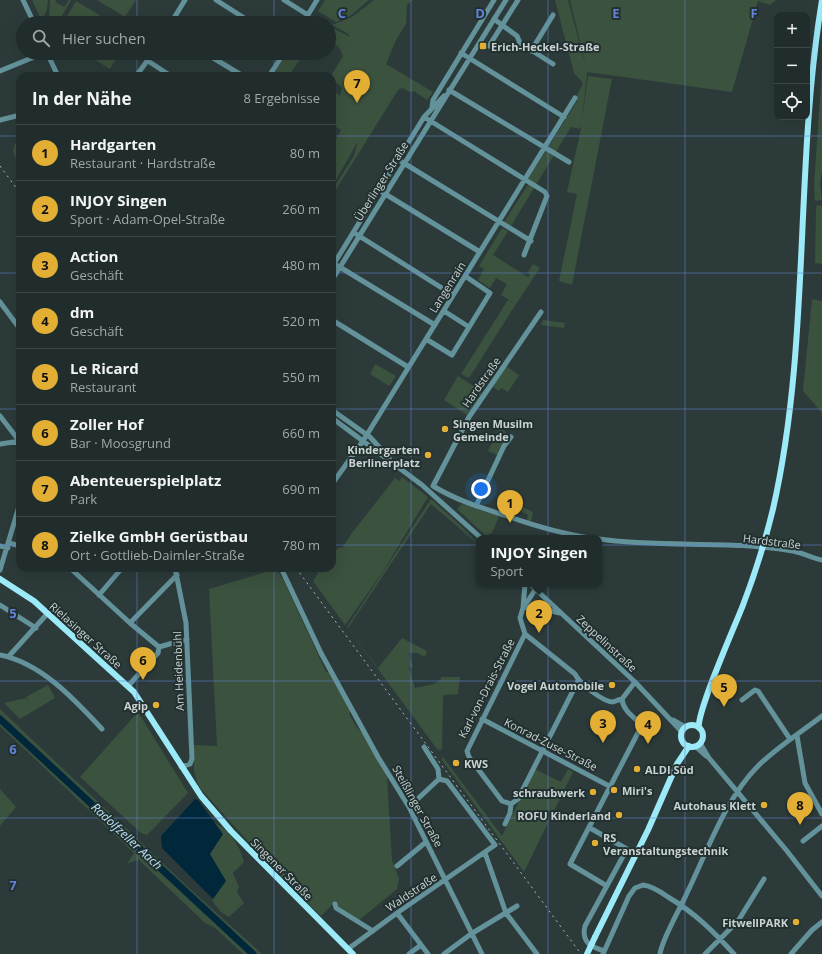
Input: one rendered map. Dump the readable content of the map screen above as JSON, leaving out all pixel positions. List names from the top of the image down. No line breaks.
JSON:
{"streets":{"main road":["Rielasinger Straße","Singener Straße"],"street":["Überlinger Straße","Langenrain","Hardstraße","Zeppelinstraße","Am Heidenbühl","Karl-von-Drais-Straße","Konrad-Zuse-Straße","Steißlinger Straße","Waldstraße"]},"crossings":[["Rielasinger Straße","Am Heidenbühl"],["Rielasinger Straße","Singener Straße"],["Karl-von-Drais-Straße","Konrad-Zuse-Straße"],["Steißlinger Straße","Waldstraße"],["Singener Straße","Waldstraße"]],"water":["Radolfzeller Aach"],"places":{"transit":["Erich-Heckel-Straße"],"other":["Singen Musilm Gemeinde","Kindergarten Berlinerplatz","Vogel Automobile","Agip","KWS","ALDI Süd","Miri's","schraubwerk","Autohaus Klett","ROFU Kinderland","RS Veranstaltungstechnik","FitwellPARK"]},"page":{"map_buttons":["+","−"],"search":"Hier suchen","pins":["7","1","2","6","5","3","4","8"],"heading":["In der Nähe","8 Ergebnisse"],"list":[{"mark":"1","name":"Hardgarten","note":"Restaurant · Hardstraße","value":"80 m"},{"mark":"2","name":"INJOY Singen","note":"Sport · Adam-Opel-Straße","value":"260 m"},{"mark":"3","name":"Action","note":"Geschäft","value":"480 m"},{"mark":"4","name":"dm","note":"Geschäft","value":"520 m"},{"mark":"5","name":"Le Ricard","note":"Restaurant","value":"550 m"},{"mark":"6","name":"Zoller Hof","note":"Bar · Moosgrund","value":"660 m"},{"mark":"7","name":"Abenteuerspielplatz","note":"Park","value":"690 m"},{"mark":"8","name":"Zielke GmbH Gerüstbau","note":"Ort · Gottlieb-Daimler-Straße","value":"780 m"}],"popup":["INJOY Singen","Sport"]},"grid":{"columns":["C","D","E","F"],"rows":["5","6","7"]}}
